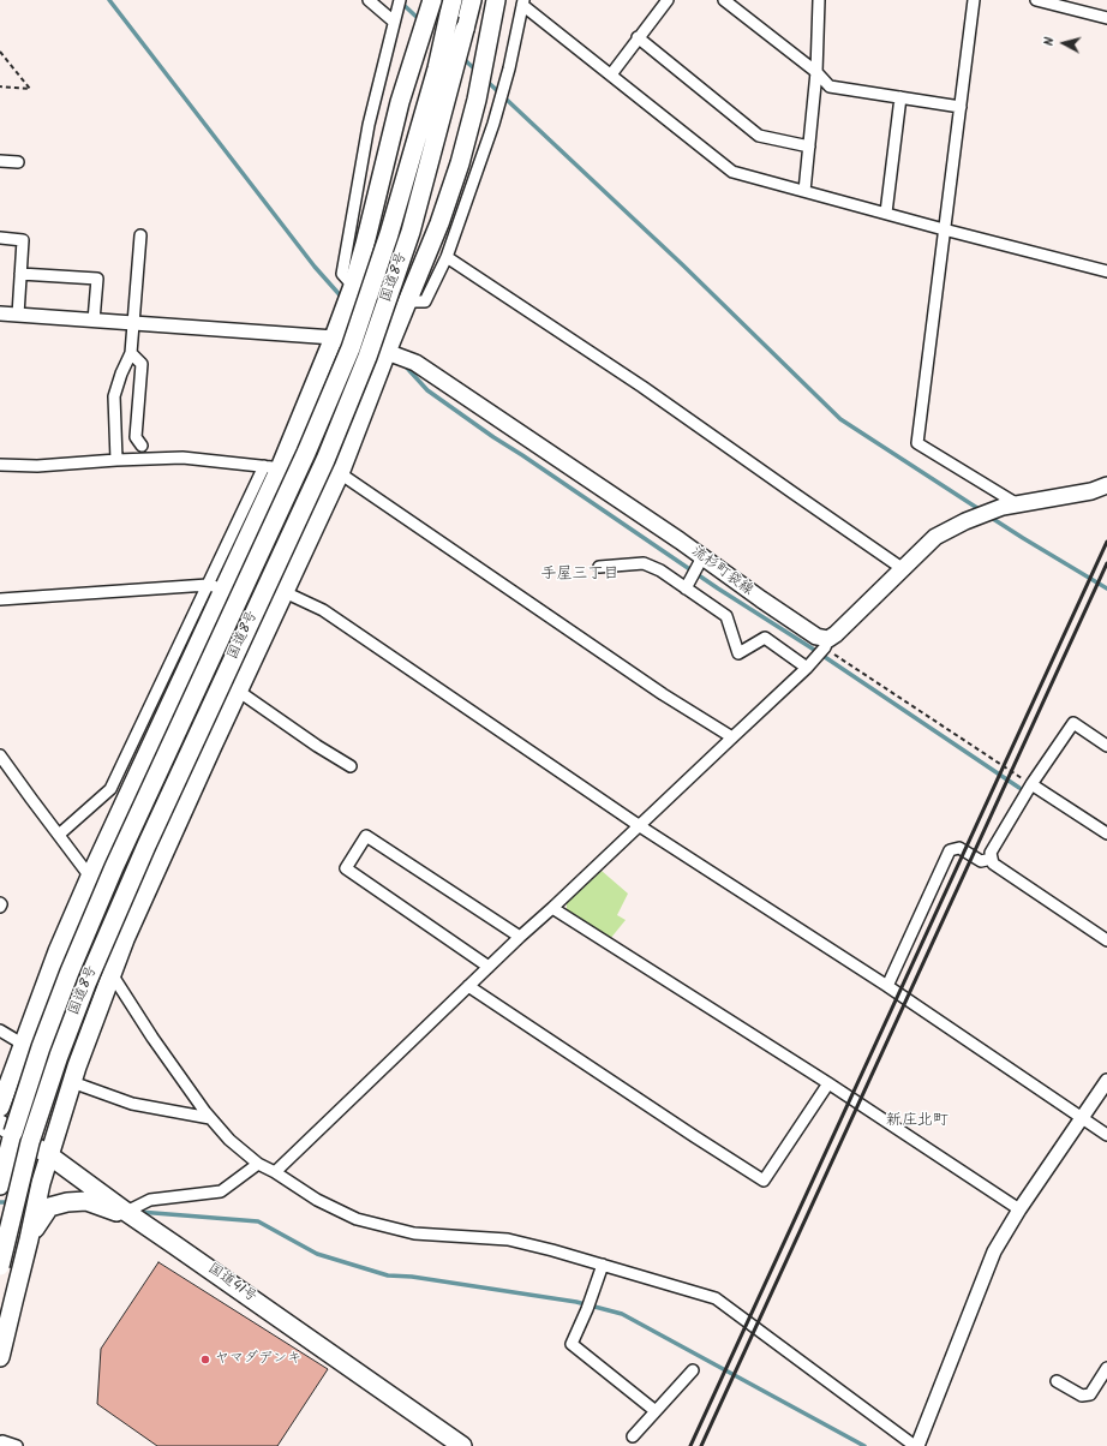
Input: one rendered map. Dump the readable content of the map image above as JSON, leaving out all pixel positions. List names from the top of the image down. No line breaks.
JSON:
{"streets":{"highway":["国道8号","国道41号"],"main road":["流杉町袋線"]},"districts":["手屋三丁目","新庄北町"],"places":["ヤマダデンキ"],"north":"left"}
